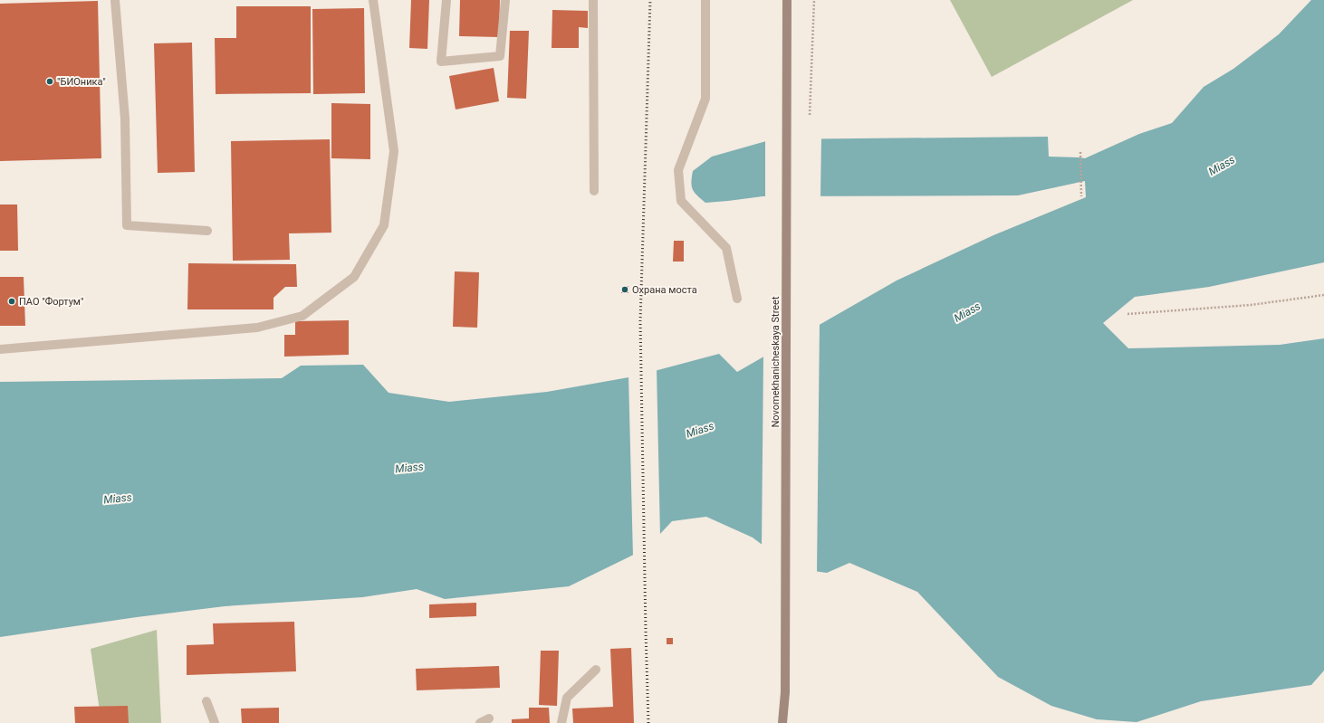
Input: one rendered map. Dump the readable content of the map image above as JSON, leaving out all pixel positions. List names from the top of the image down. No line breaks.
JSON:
{"streets":{"main road":["Novomekhanicheskaya Street"]},"water":["Miass"],"places":["\"БИОника\"","Охрана моста","ПАО \"Фортум\""]}
